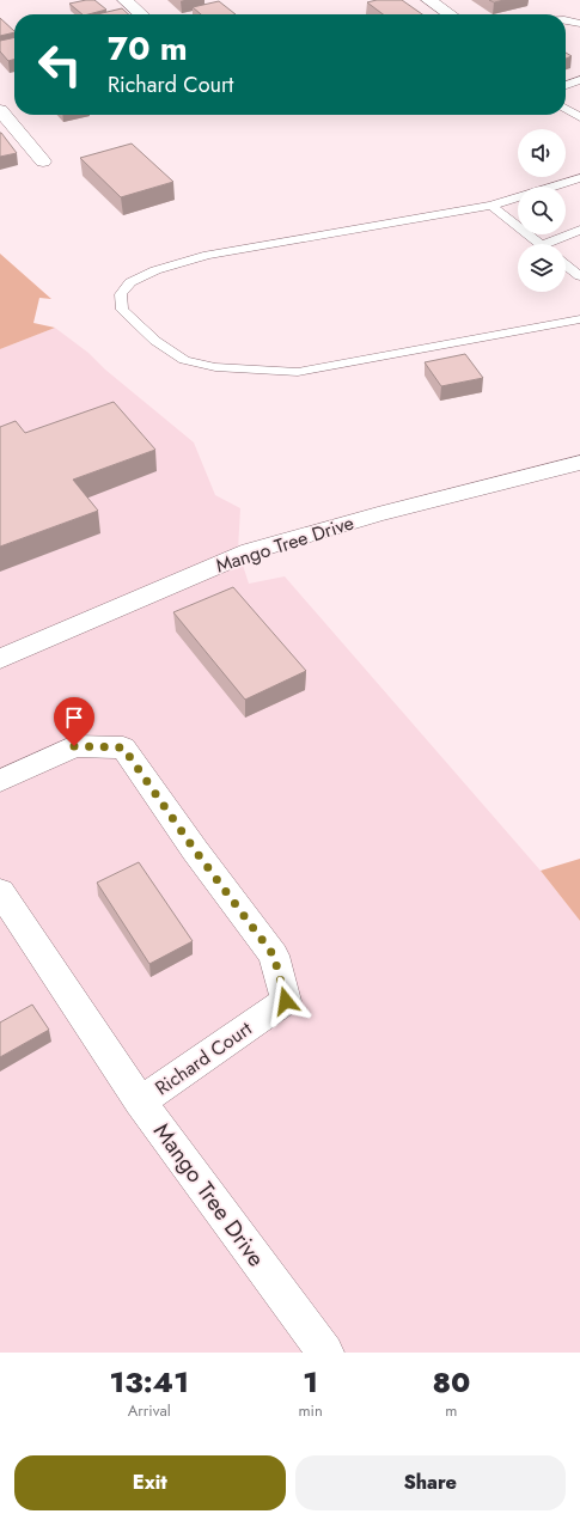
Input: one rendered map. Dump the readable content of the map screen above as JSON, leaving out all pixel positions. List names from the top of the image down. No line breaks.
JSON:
{"streets":{"street":["Mango Tree Drive","Richard Court"]},"crossings":[["Mango Tree Drive","Richard Court"]],"page":{"turn":["70 m","Richard Court"],"eta":["13:41","Arrival","1","min","80","m"],"buttons":["Exit","Share"]}}
